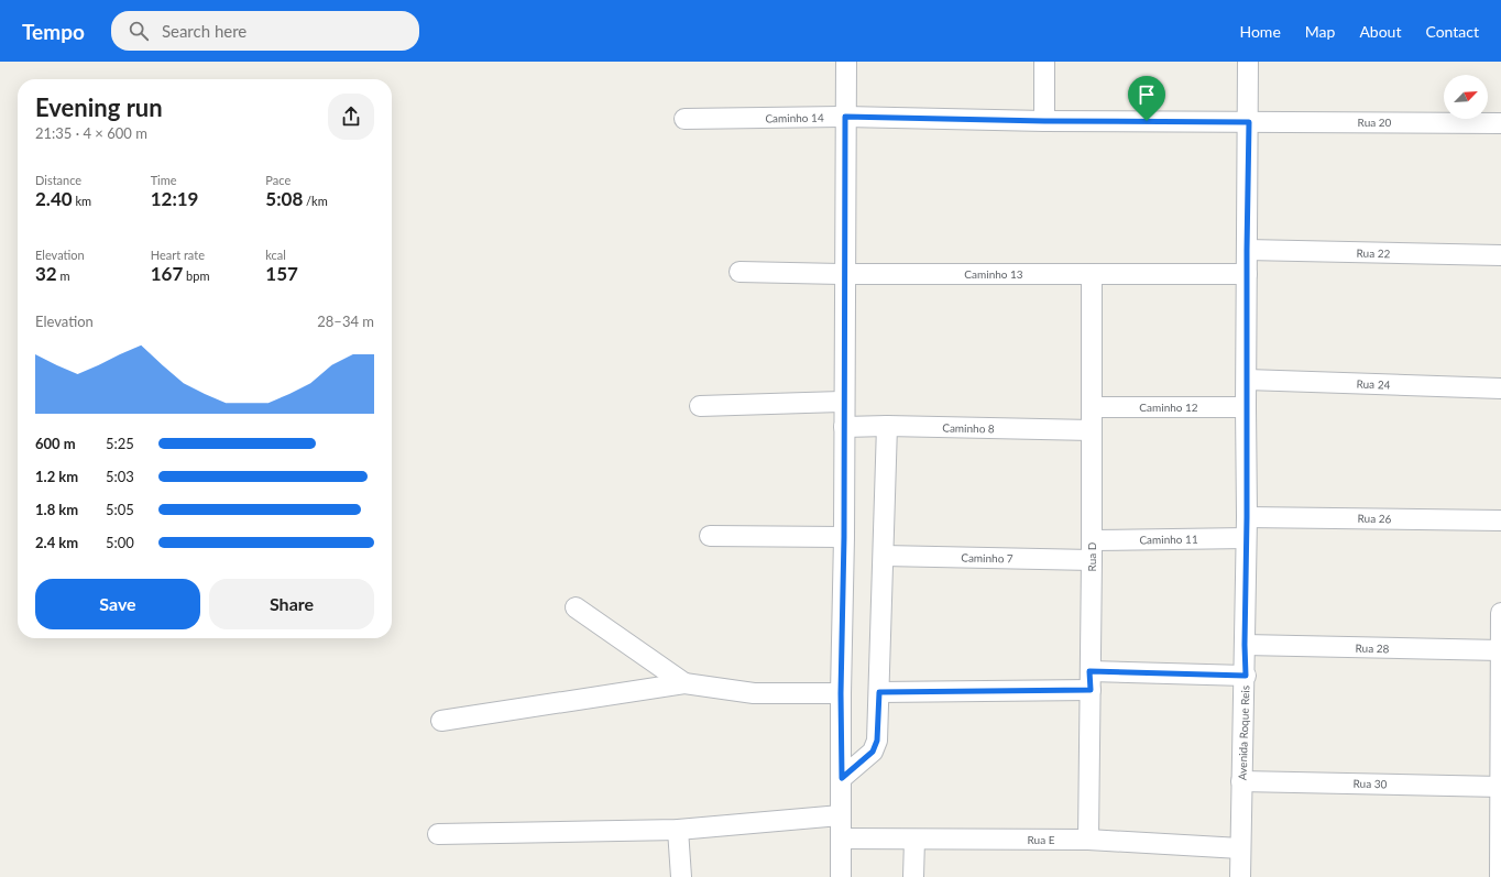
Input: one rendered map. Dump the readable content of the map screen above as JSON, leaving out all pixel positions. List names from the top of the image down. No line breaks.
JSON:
{"streets":{"street":["Caminho 14","Rua 20","Rua 22","Caminho 13","Rua 24","Caminho 12","Caminho 8","Rua 26","Caminho 11","Rua D","Caminho 7","Rua 28","Avenida Roque Reis","Rua 30","Rua E"]},"crossings":[["Caminho 14","Rua 20"],["Caminho 14","Avenida Roque Reis"],["Rua 20","Avenida Roque Reis"],["Rua 22","Avenida Roque Reis"],["Caminho 13","Rua D"],["Caminho 13","Avenida Roque Reis"],["Rua 24","Avenida Roque Reis"],["Caminho 12","Rua D"],["Caminho 12","Avenida Roque Reis"],["Caminho 8","Rua D"],["Rua 26","Avenida Roque Reis"],["Caminho 11","Rua D"],["Caminho 11","Avenida Roque Reis"],["Rua D","Caminho 7"],["Rua D","Rua E"],["Rua 28","Avenida Roque Reis"],["Avenida Roque Reis","Rua 30"],["Avenida Roque Reis","Rua E"]],"north":"top right","page":{"header":"Tempo","search":"Search here","nav":["Home","Map","About","Contact"],"heading":["Evening run","21:35 · 4 × 600 m"],"stats":[["Distance","2.40 km"],["Time","12:19"],["Pace","5:08 /km"],["Elevation","32 m"],["Heart rate","167 bpm"],["kcal","157"]],"chart":["Elevation","28–34 m"],"list":[{"name":"600 m","note":"5:25"},{"name":"1.2 km","note":"5:03"},{"name":"1.8 km","note":"5:05"},{"name":"2.4 km","note":"5:00"}],"buttons":["Save","Share"]}}
